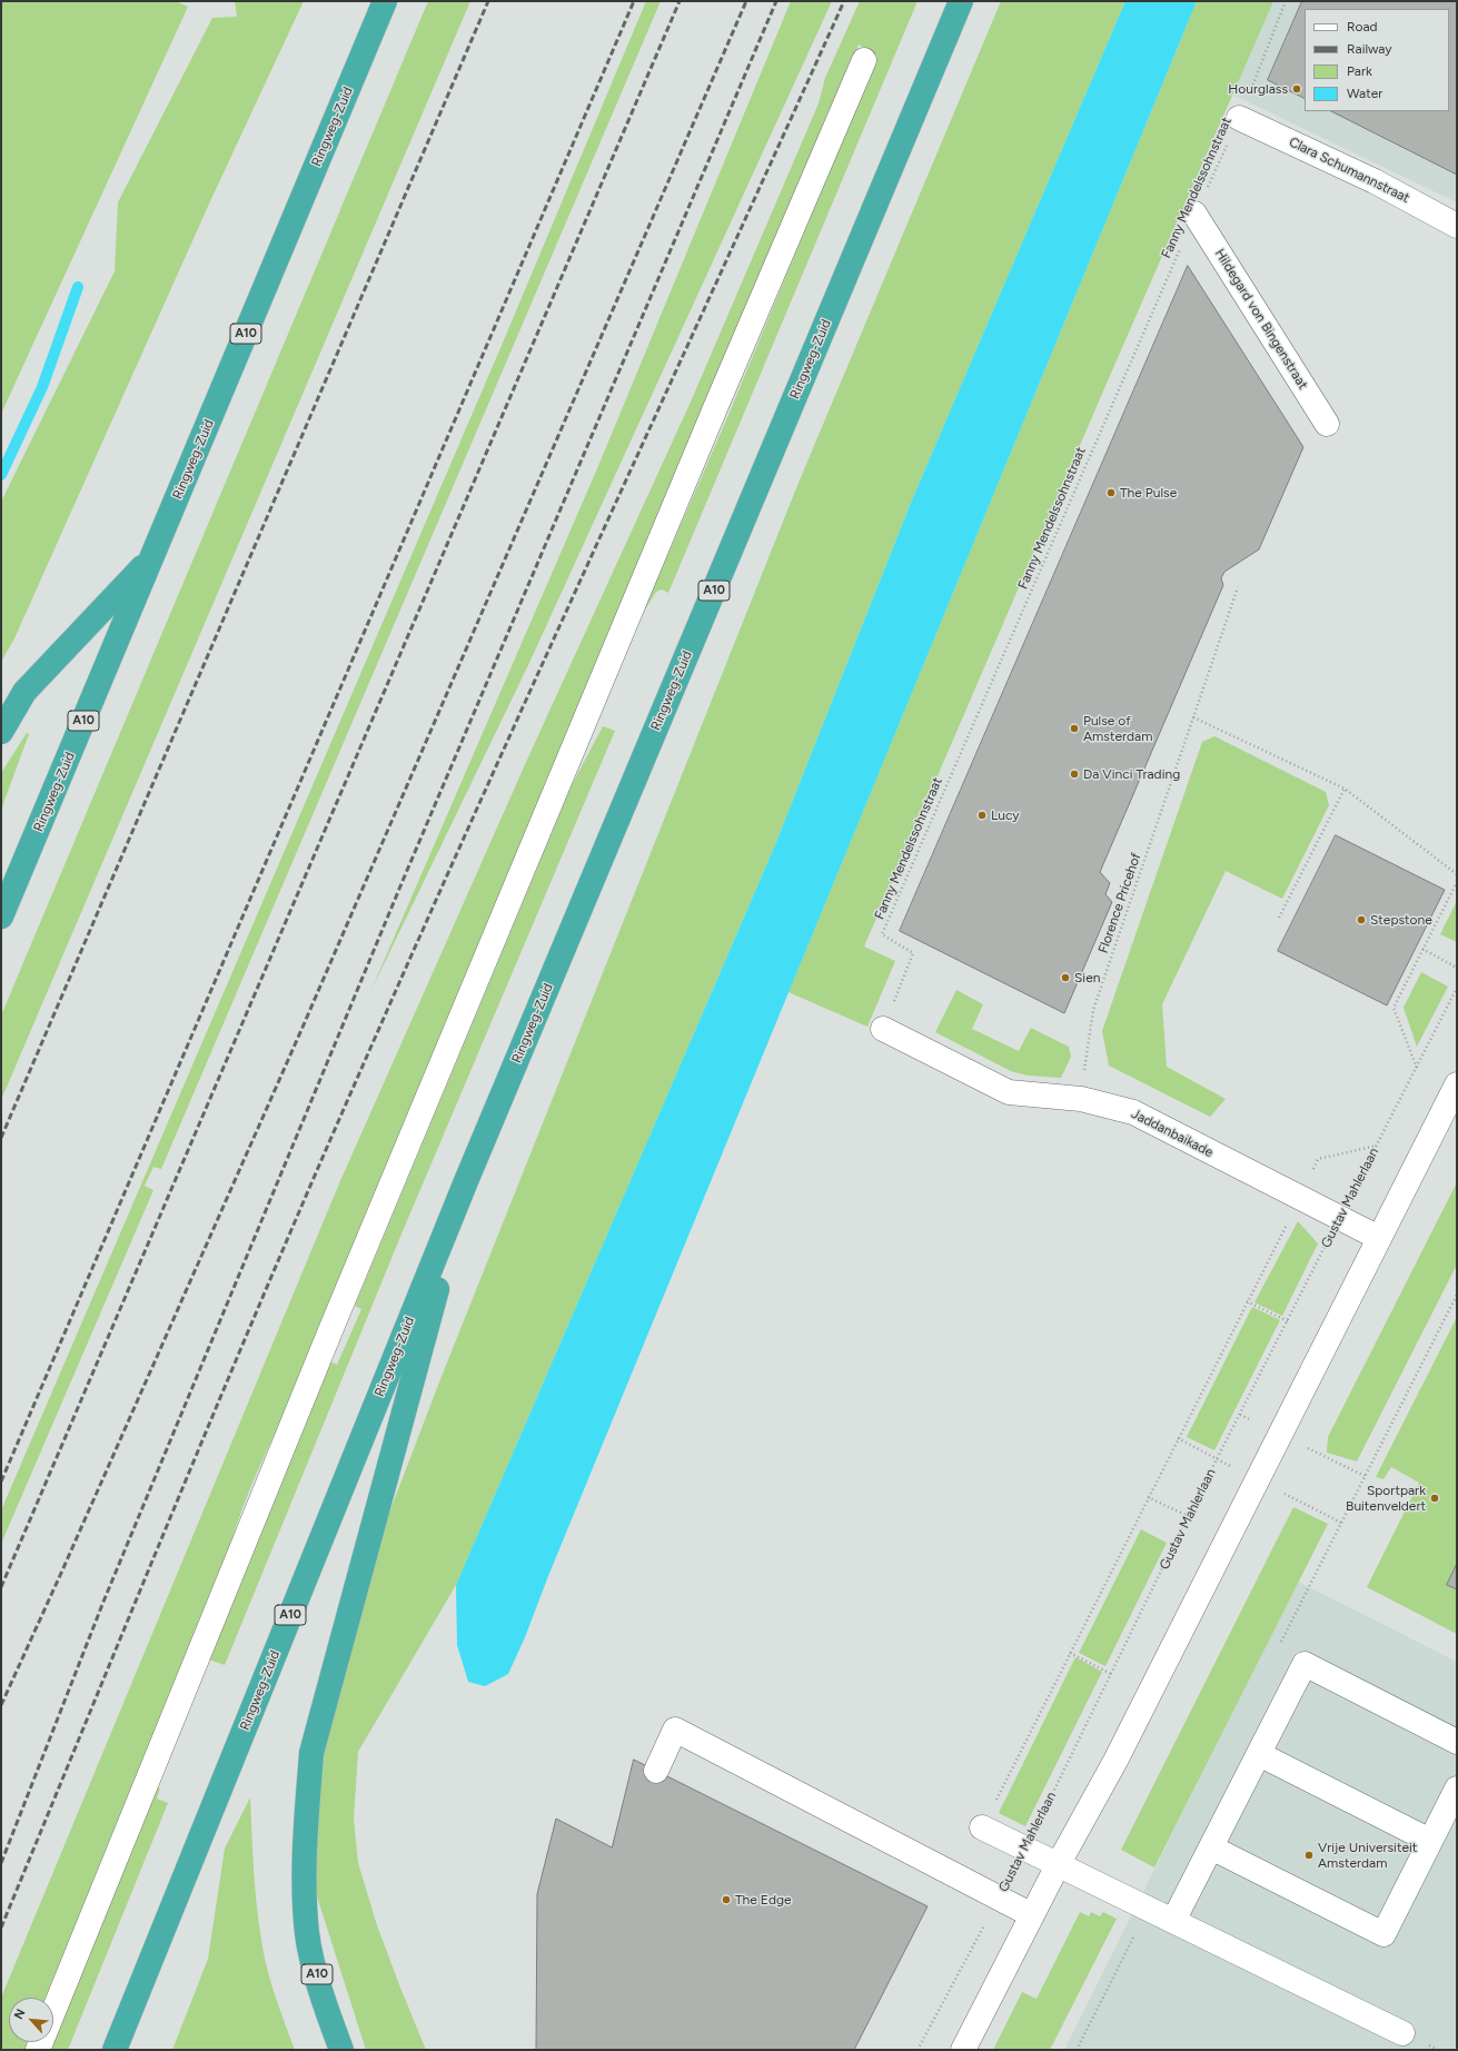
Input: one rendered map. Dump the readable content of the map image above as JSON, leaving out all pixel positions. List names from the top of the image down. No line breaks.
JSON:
{"streets":{"highway":["Ringweg-Zuid","A10"],"street":["Clara Schumannstraat","Hildegard von Bingenstraat","Jaddanbaikade"],"path":["Fanny Mendelssohnstraat","Florence Pricehof","Gustav Mahlerlaan"]},"crossings":[["Ringweg-Zuid","A10"],["Clara Schumannstraat","Fanny Mendelssohnstraat"],["Fanny Mendelssohnstraat","Hildegard von Bingenstraat"],["Fanny Mendelssohnstraat","Jaddanbaikade"],["Florence Pricehof","Jaddanbaikade"],["Jaddanbaikade","Gustav Mahlerlaan"]],"places":["Hourglass","The Pulse","Pulse of Amsterdam","Da Vinci Trading","Lucy","Stepstone","Sien","Sportpark Buitenveldert","Vrije Universiteit Amsterdam","The Edge"],"legend":["Road","Railway","Park","Water"],"north":"top left"}
